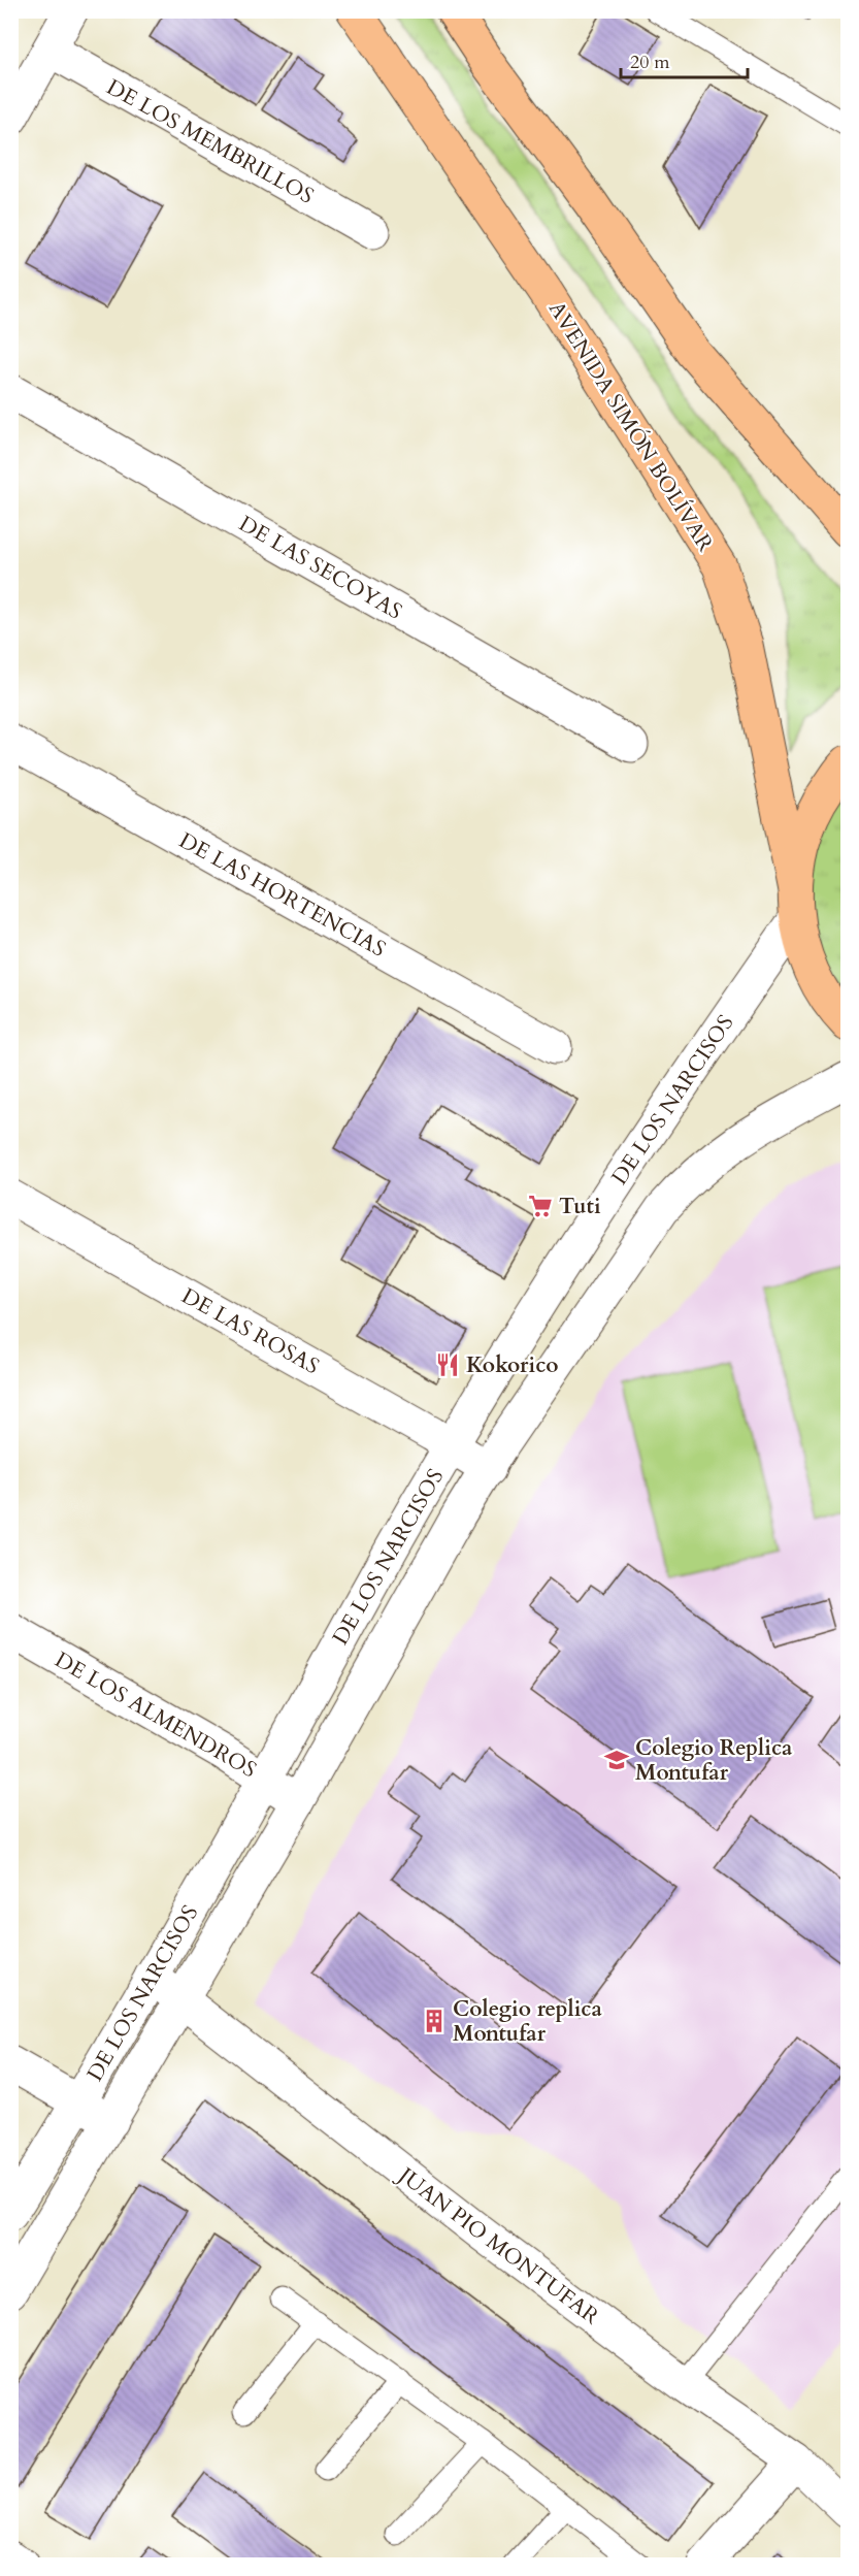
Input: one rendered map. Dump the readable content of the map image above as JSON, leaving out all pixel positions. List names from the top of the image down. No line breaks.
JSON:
{"streets":{"highway":["AVENIDA SIMÓN BOLÍVAR"],"street":["DE LOS MEMBRILLOS","DE LAS SECOYAS","DE LAS HORTENCIAS","DE LOS NARCISOS","DE LAS ROSAS","DE LOS ALMENDROS","JUAN PIO MONTUFAR"]},"crossings":[["AVENIDA SIMÓN BOLÍVAR","DE LOS NARCISOS"],["DE LOS NARCISOS","DE LAS ROSAS"],["DE LOS NARCISOS","DE LOS ALMENDROS"],["DE LOS NARCISOS","JUAN PIO MONTUFAR"]],"places":{"supermarket":["Tuti"],"restaurant":["Kokorico"],"school or university":["Colegio Replica Montufar"],"building":["Colegio replica Montufar"]},"scale_bar":"20 m"}
